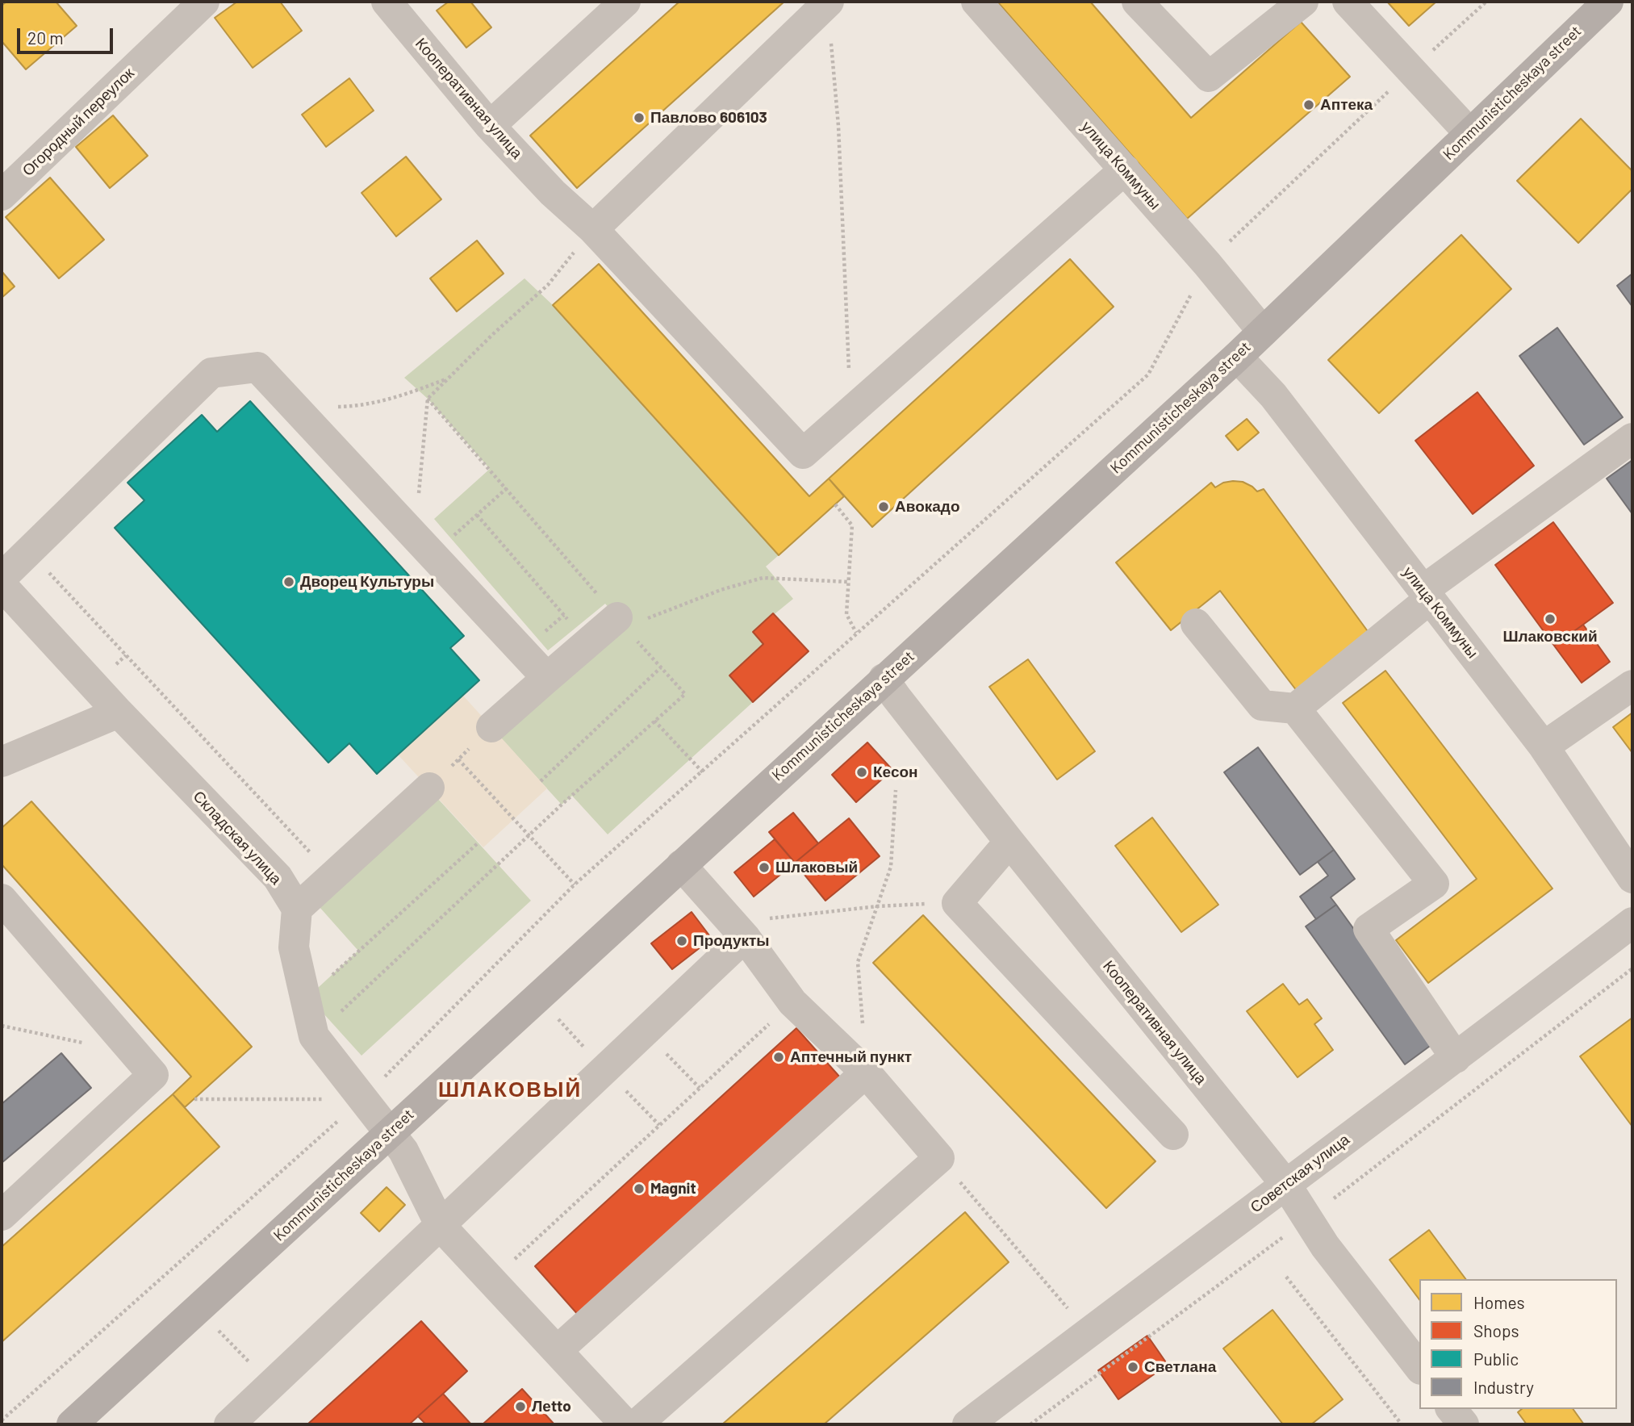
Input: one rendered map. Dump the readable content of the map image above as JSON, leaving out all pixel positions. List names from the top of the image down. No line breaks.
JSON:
{"streets":{"main road":["Kommunisticheskaya street"],"street":["Кооперативная улица","Огородный переулок","улица Коммуны","Складская улица","Советская улица"]},"crossings":[["Kommunisticheskaya street","Кооперативная улица"],["Kommunisticheskaya street","улица Коммуны"],["Кооперативная улица","Советская улица"]],"districts":["ШЛАКОВЫЙ"],"places":["Аптека","Павлово 606103","Авокадо","Дворец Культуры","Шлаковский","Кесон","Шлаковый","Продукты","Аптечный пункт","Magnit","Светлана","Леtto"],"legend":["Homes","Shops","Public","Industry"],"scale_bar":"20 m"}
